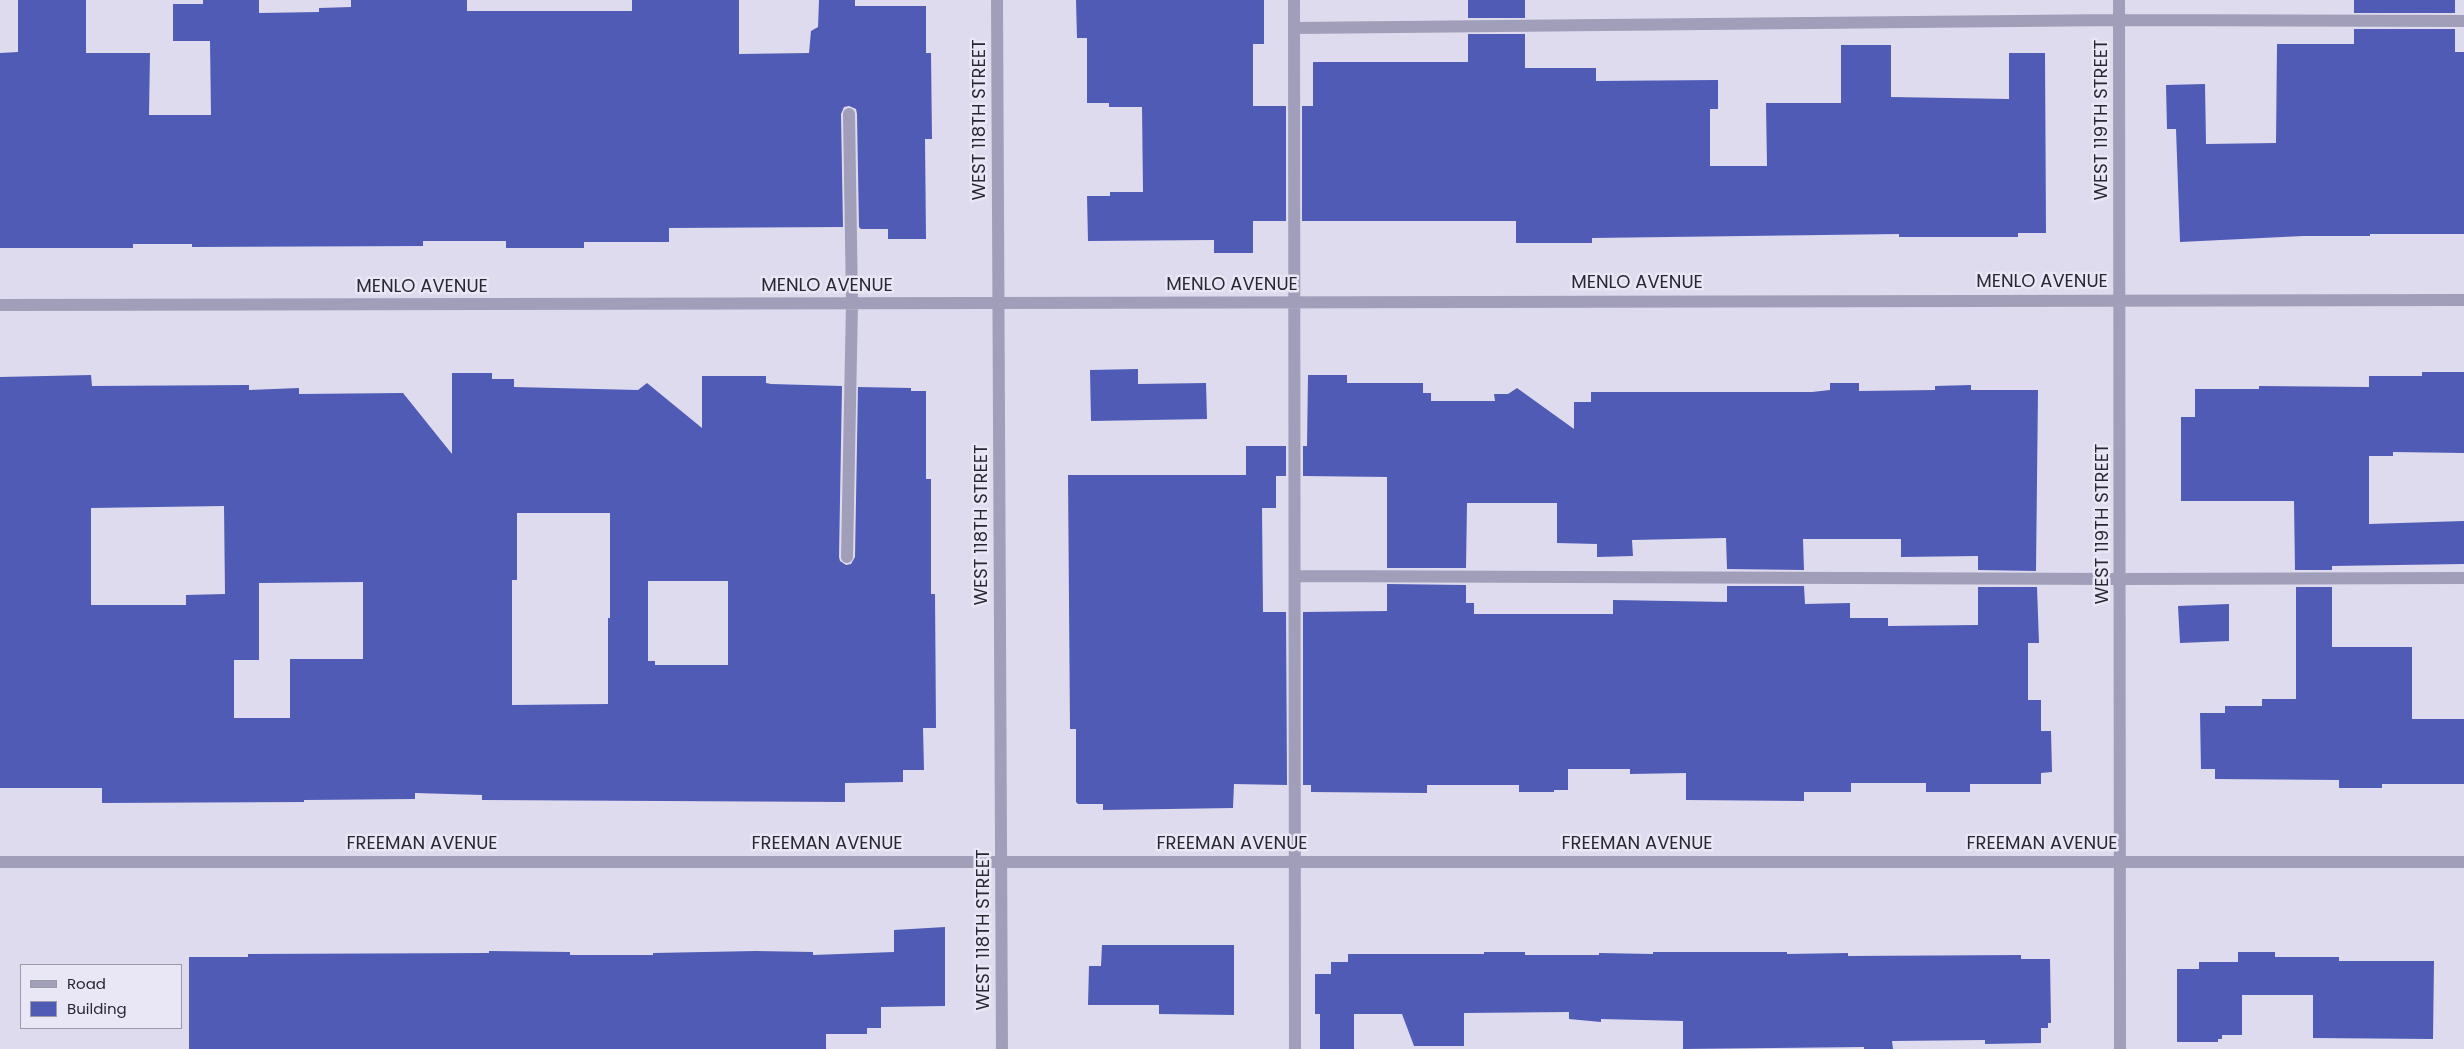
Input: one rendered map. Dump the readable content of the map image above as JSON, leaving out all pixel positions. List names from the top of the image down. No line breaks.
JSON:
{"streets":{"street":["WEST 118TH STREET","WEST 119TH STREET","MENLO AVENUE","FREEMAN AVENUE"]},"crossings":[["WEST 118TH STREET","MENLO AVENUE"],["WEST 118TH STREET","FREEMAN AVENUE"],["WEST 119TH STREET","MENLO AVENUE"],["WEST 119TH STREET","FREEMAN AVENUE"]],"legend":["Road","Building"]}
